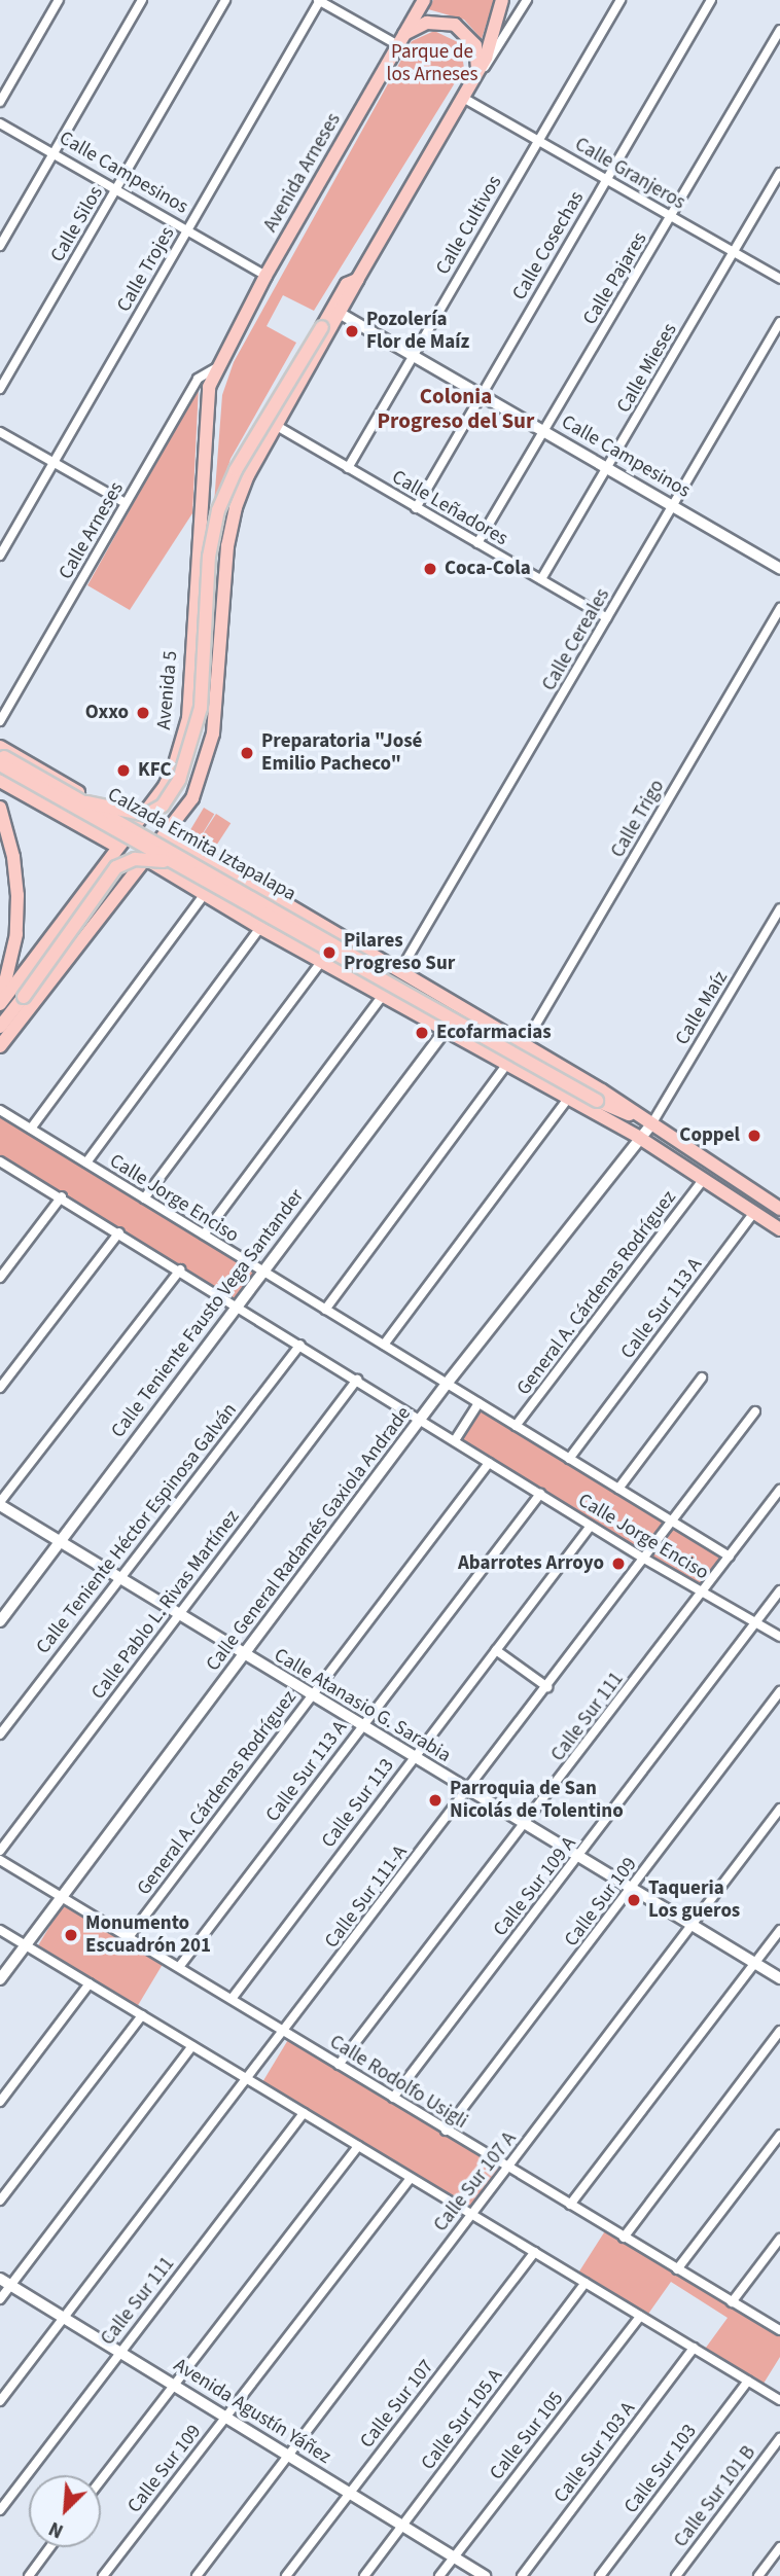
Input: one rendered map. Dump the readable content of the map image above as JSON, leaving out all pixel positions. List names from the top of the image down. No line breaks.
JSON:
{"streets":{"main road":["Avenida Arneses","Avenida 5","Calzada Ermita Iztapalapa"],"street":["Calle Campesinos","Calle Granjeros","Calle Silos","Calle Cultivos","Calle Cosechas","Calle Trojes","Calle Pajares","Calle Mieses","Calle Leñadores","Calle Arneses","Calle Cereales","Calle Trigo","Calle Maíz","Calle Jorge Enciso","General A. Cárdenas Rodríguez","Calle Sur 113 A","Calle Teniente Fausto Vega Santander","Calle Teniente Héctor Espinosa Galván","Calle General Radamés Gaxiola Andrade","Calle Pablo L. Rivas Martínez","Calle Atanasio G. Sarabia","Calle Sur 111","Calle Sur 113","Calle Sur 109 A","Calle Sur 111-A","Calle Sur 109","Calle Rodolfo Usigli","Calle Sur 107 A","Calle Sur 107","Avenida Agustín Yáñez","Calle Sur 105 A","Calle Sur 105","Calle Sur 103 A","Calle Sur 103","Calle Sur 101 B"]},"crossings":[["Calle Campesinos","Avenida Arneses"],["Calle Campesinos","Calle Silos"],["Calle Campesinos","Calle Cultivos"],["Calle Campesinos","Calle Cosechas"],["Calle Campesinos","Calle Trojes"],["Calle Campesinos","Calle Pajares"],["Calle Campesinos","Calle Mieses"],["Calle Campesinos","Calle Cereales"],["Avenida Arneses","Calle Arneses"],["Avenida Arneses","Avenida 5"],["Calle Granjeros","Calle Cultivos"],["Calle Granjeros","Calle Cosechas"],["Calle Granjeros","Calle Pajares"],["Calle Granjeros","Calle Mieses"],["Calle Cultivos","Calle Leñadores"],["Calle Cosechas","Calle Leñadores"],["Calle Pajares","Calle Leñadores"],["Calle Mieses","Calle Leñadores"],["Calle Leñadores","Calle Cereales"],["Calle Arneses","Avenida 5"],["Calle Cereales","Calzada Ermita Iztapalapa"],["Avenida 5","Calzada Ermita Iztapalapa"],["Calle Trigo","Calzada Ermita Iztapalapa"],["Calzada Ermita Iztapalapa","Calle Maíz"],["Calzada Ermita Iztapalapa","General A. Cárdenas Rodríguez"],["Calzada Ermita Iztapalapa","Calle Sur 113 A"],["Calzada Ermita Iztapalapa","Calle Teniente Fausto Vega Santander"],["Calzada Ermita Iztapalapa","Calle General Radamés Gaxiola Andrade"],["Calle Maíz","Calle General Radamés Gaxiola Andrade"],["Calle Jorge Enciso","General A. Cárdenas Rodríguez"],["Calle Jorge Enciso","Calle Sur 113 A"],["Calle Jorge Enciso","Calle Teniente Fausto Vega Santander"],["Calle Jorge Enciso","Calle Teniente Héctor Espinosa Galván"],["Calle Jorge Enciso","Calle General Radamés Gaxiola Andrade"],["Calle Jorge Enciso","Calle Pablo L. Rivas Martínez"],["Calle Jorge Enciso","Calle Sur 111"],["Calle Jorge Enciso","Calle Sur 113"],["Calle Jorge Enciso","Calle Sur 109 A"],["Calle Jorge Enciso","Calle Sur 111-A"],["General A. Cárdenas Rodríguez","Calle Atanasio G. Sarabia"],["General A. Cárdenas Rodríguez","Calle Rodolfo Usigli"],["Calle Sur 113 A","Calle Atanasio G. Sarabia"],["Calle Sur 113 A","Calle Rodolfo Usigli"],["Calle Teniente Fausto Vega Santander","Calle Atanasio G. Sarabia"],["Calle Teniente Héctor Espinosa Galván","Calle Atanasio G. Sarabia"],["Calle General Radamés Gaxiola Andrade","Calle Atanasio G. Sarabia"],["Calle General Radamés Gaxiola Andrade","Calle Rodolfo Usigli"],["Calle Pablo L. Rivas Martínez","Calle Atanasio G. Sarabia"],["Calle Atanasio G. Sarabia","Calle Sur 111"],["Calle Atanasio G. Sarabia","Calle Sur 113"],["Calle Atanasio G. Sarabia","Calle Sur 109 A"],["Calle Atanasio G. Sarabia","Calle Sur 111-A"],["Calle Atanasio G. Sarabia","Calle Sur 109"],["Calle Atanasio G. Sarabia","Calle Sur 107 A"],["Calle Sur 111","Calle Rodolfo Usigli"],["Calle Sur 111","Avenida Agustín Yáñez"],["Calle Sur 113","Calle Rodolfo Usigli"],["Calle Sur 109 A","Calle Rodolfo Usigli"],["Calle Sur 111-A","Calle Rodolfo Usigli"],["Calle Sur 111-A","Avenida Agustín Yáñez"],["Calle Sur 109","Calle Rodolfo Usigli"],["Calle Sur 109","Avenida Agustín Yáñez"],["Calle Rodolfo Usigli","Calle Sur 107 A"],["Calle Sur 107 A","Avenida Agustín Yáñez"],["Calle Sur 107","Avenida Agustín Yáñez"],["Avenida Agustín Yáñez","Calle Sur 105 A"],["Avenida Agustín Yáñez","Calle Sur 105"]],"districts":["Colonia Progreso del Sur"],"parks":["Parque de los Arneses"],"places":["Pozolería Flor de Maíz","Coca-Cola","Oxxo","Preparatoria \"José Emilio Pacheco\"","KFC","Pilares Progreso Sur","Ecofarmacias","Coppel","Abarrotes Arroyo","Parroquia de San Nicolás de Tolentino","Taqueria Los gueros","Monumento Escuadrón 201"],"north":"bottom left"}
